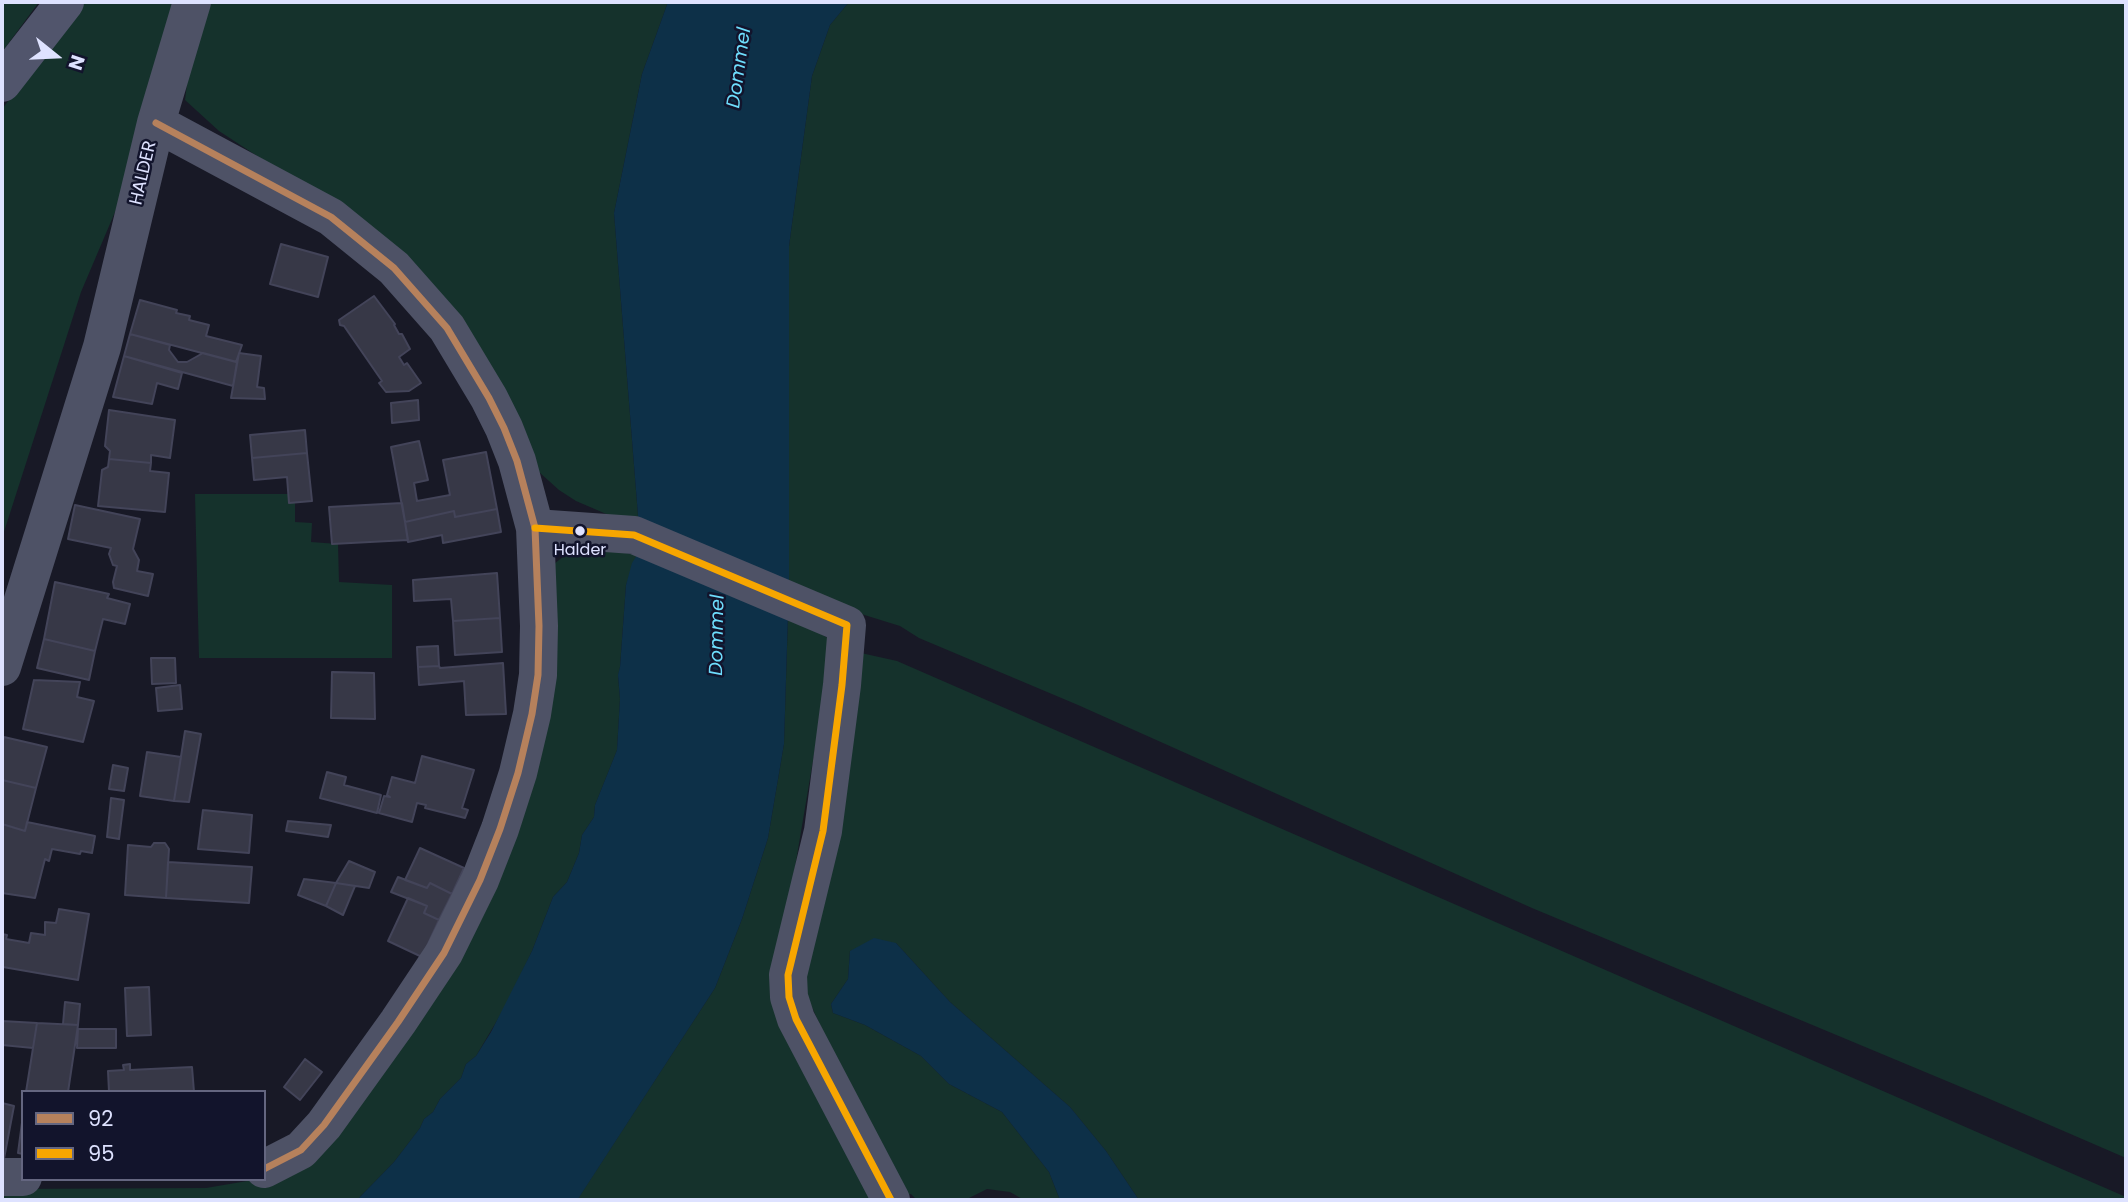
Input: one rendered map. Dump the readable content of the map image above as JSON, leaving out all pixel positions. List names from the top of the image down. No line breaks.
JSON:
{"streets":{"street":["HALDER"]},"water":["Dommel"],"places":["Halder"],"lines":["transit line 92","transit line 95"],"legend":["92","95"],"north":"right"}
